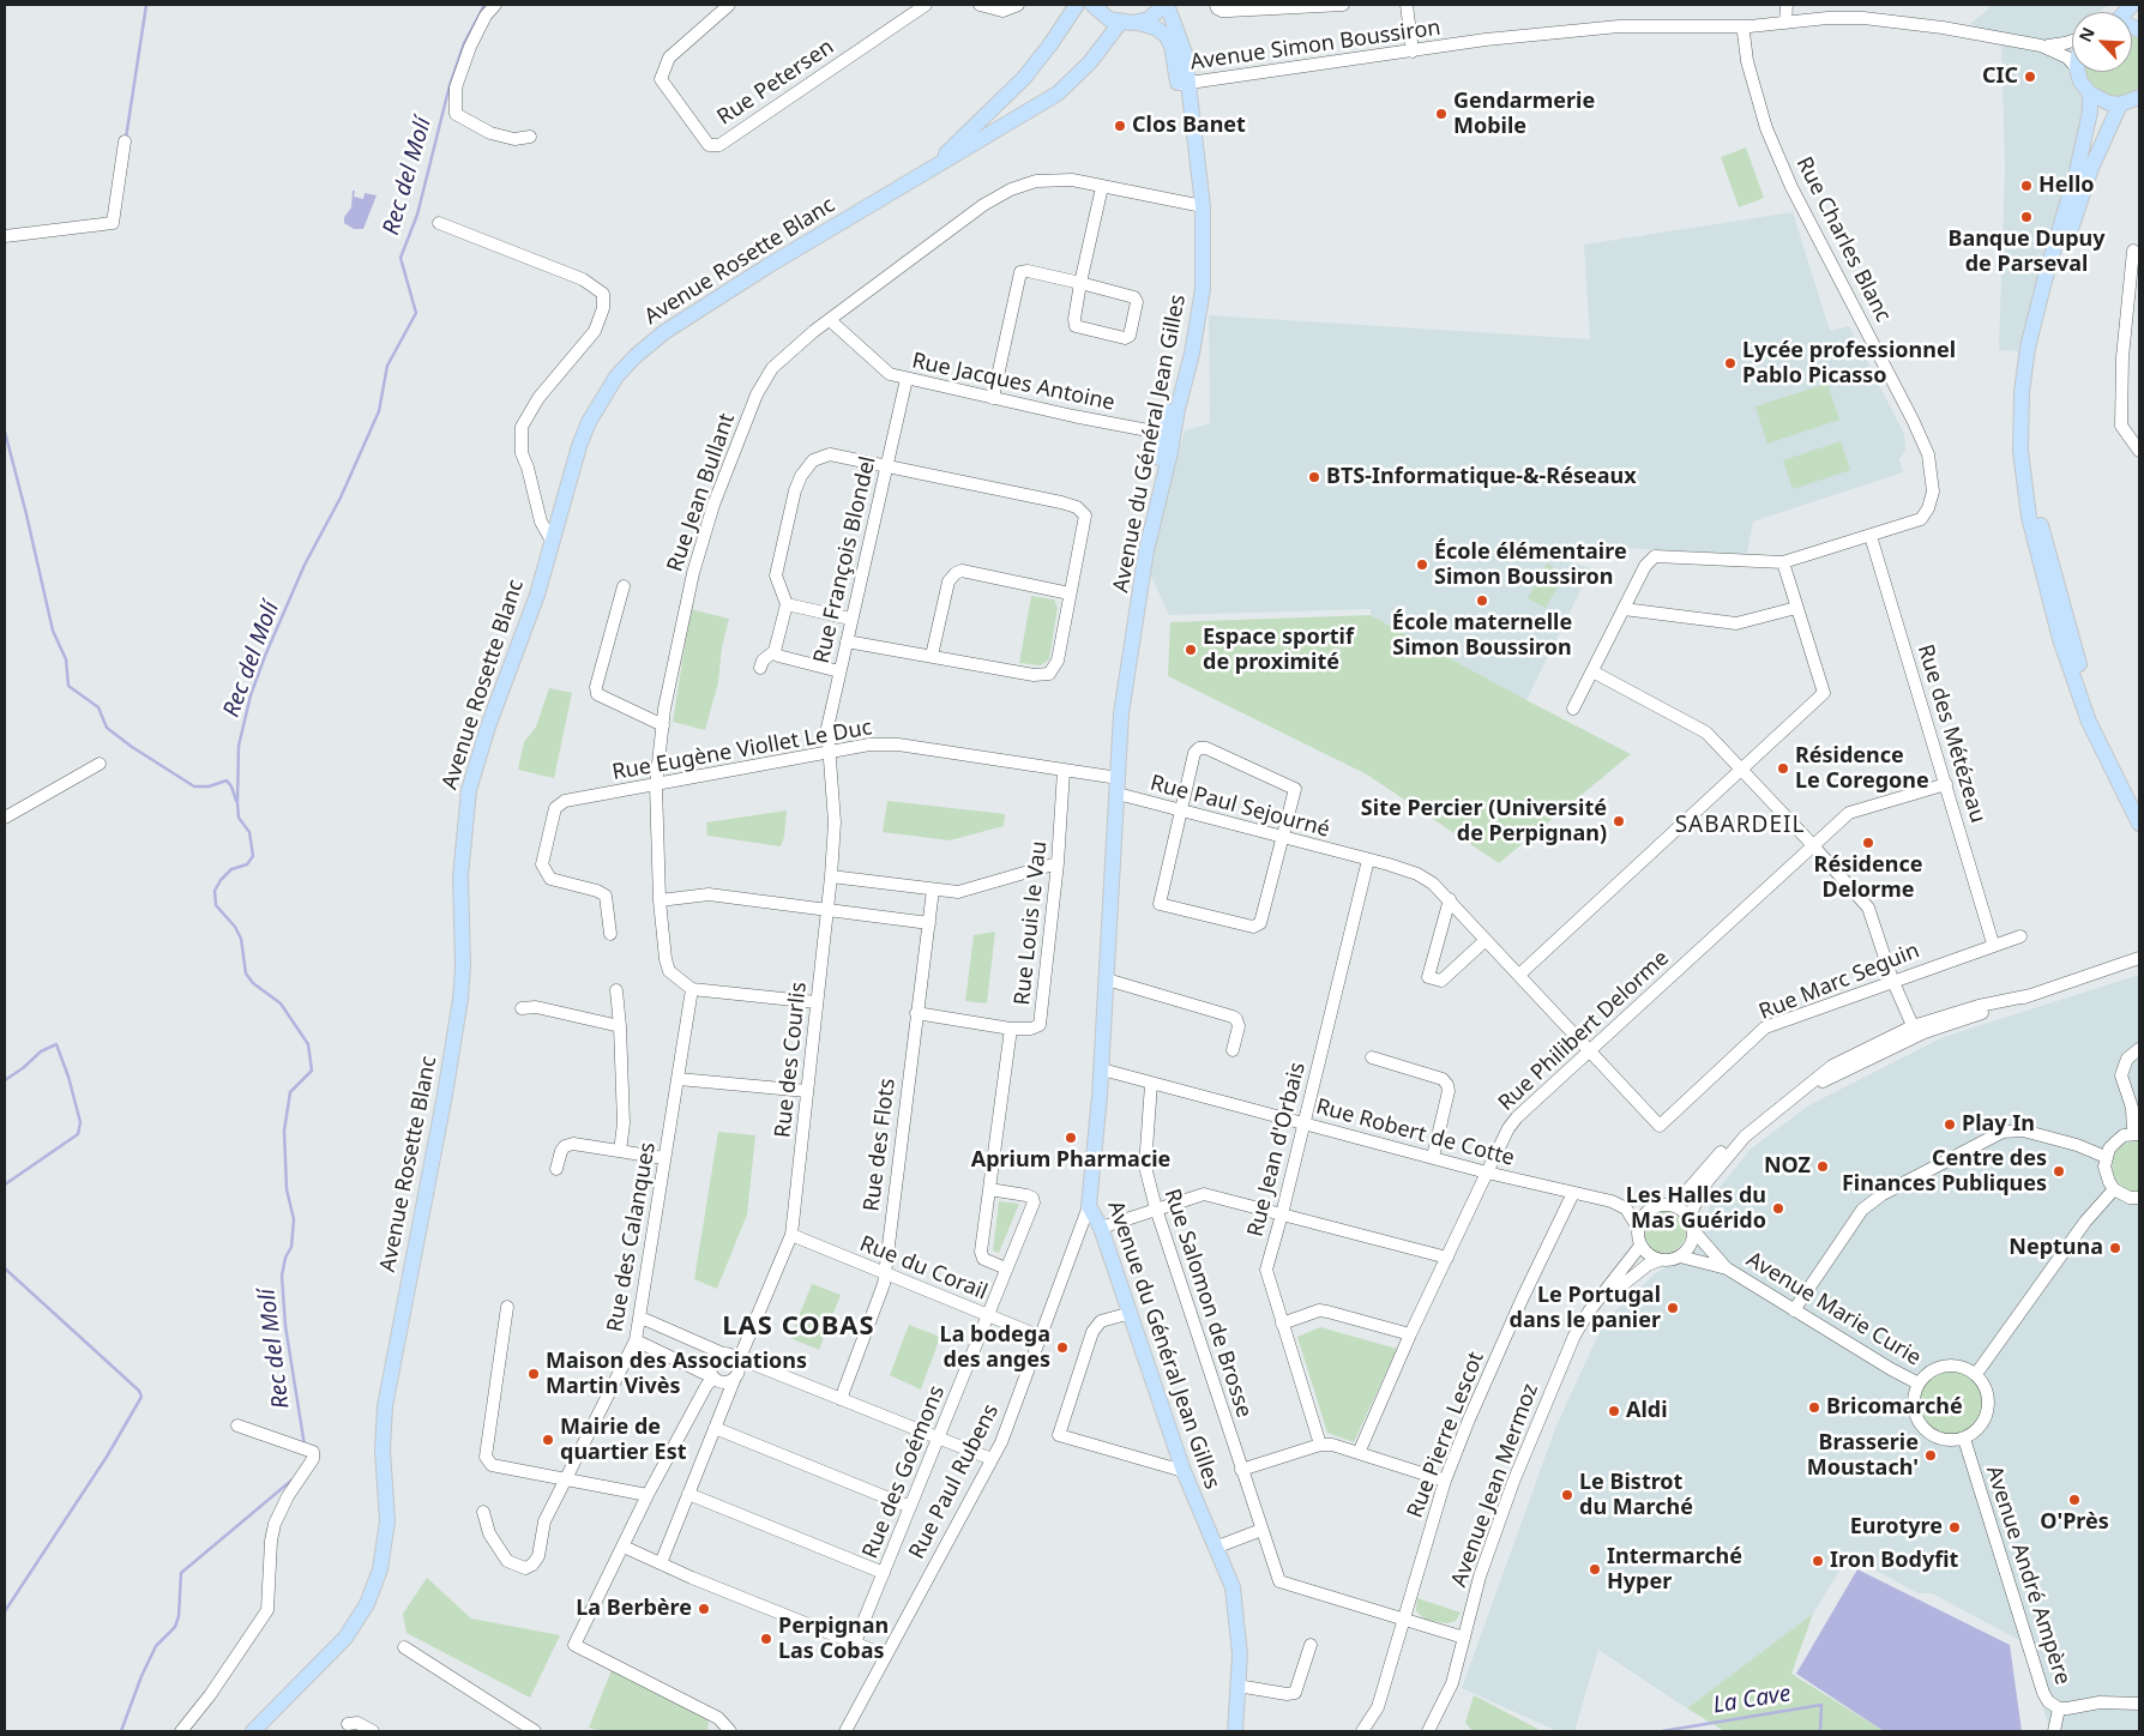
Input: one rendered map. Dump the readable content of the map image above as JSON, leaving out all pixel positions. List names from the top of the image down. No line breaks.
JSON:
{"streets":{"main road":["Avenue Rosette Blanc","Avenue du Général Jean Gilles"],"street":["Avenue Simon Boussiron","Rue Petersen","Rue Charles Blanc","Rue Jacques Antoine","Rue Jean Bullant","Rue François Blondel","Rue des Métézeau","Rue Eugène Viollet Le Duc","Rue Paul Sejourné","Rue Louis le Vau","Rue Marc Seguin","Rue Philibert Delorme","Rue des Courlis","Rue Robert de Cotte","Rue des Flots","Rue Jean d'Orbais","Rue des Calanques","Rue du Corail","Rue Salomon de Brosse","Avenue Marie Curie","Rue Pierre Lescot","Rue des Goémons","Rue Paul Rubens","Avenue Jean Mermoz","Avenue André Ampère"]},"crossings":[["Avenue Simon Boussiron","Rue Charles Blanc"],["Avenue Simon Boussiron","Avenue du Général Jean Gilles"],["Rue Charles Blanc","Rue des Métézeau"],["Avenue Rosette Blanc","Avenue du Général Jean Gilles"],["Rue Jacques Antoine","Avenue du Général Jean Gilles"],["Rue Jacques Antoine","Rue Jean Bullant"],["Rue Jacques Antoine","Rue François Blondel"],["Avenue du Général Jean Gilles","Rue Jean Bullant"],["Avenue du Général Jean Gilles","Rue Eugène Viollet Le Duc"],["Avenue du Général Jean Gilles","Rue Paul Sejourné"],["Avenue du Général Jean Gilles","Rue Robert de Cotte"],["Avenue du Général Jean Gilles","Rue Paul Rubens"],["Rue Jean Bullant","Rue Eugène Viollet Le Duc"],["Rue Jean Bullant","Rue des Calanques"],["Rue François Blondel","Rue Eugène Viollet Le Duc"],["Rue François Blondel","Rue des Courlis"],["Rue des Métézeau","Rue Marc Seguin"],["Rue des Métézeau","Rue Philibert Delorme"],["Rue Eugène Viollet Le Duc","Rue Louis le Vau"],["Rue Eugène Viollet Le Duc","Rue des Courlis"],["Rue Paul Sejourné","Rue Marc Seguin"],["Rue Paul Sejourné","Rue Philibert Delorme"],["Rue Paul Sejourné","Rue Jean d'Orbais"],["Rue Louis le Vau","Rue des Flots"],["Rue Marc Seguin","Rue Philibert Delorme"],["Rue Philibert Delorme","Rue Robert de Cotte"],["Rue des Courlis","Rue du Corail"],["Rue Robert de Cotte","Rue Jean d'Orbais"],["Rue Robert de Cotte","Rue Salomon de Brosse"],["Rue Robert de Cotte","Avenue Marie Curie"],["Rue Robert de Cotte","Rue Pierre Lescot"],["Rue Robert de Cotte","Avenue Jean Mermoz"],["Rue des Flots","Rue du Corail"],["Rue du Corail","Rue des Goémons"],["Rue du Corail","Rue Paul Rubens"],["Rue Salomon de Brosse","Rue Pierre Lescot"],["Rue Salomon de Brosse","Avenue Jean Mermoz"],["Avenue Marie Curie","Avenue Jean Mermoz"],["Avenue Marie Curie","Avenue André Ampère"]],"districts":["SABARDEIL","LAS COBAS"],"water":["Rec del Molí","La Cave"],"places":["CIC","Gendarmerie Mobile","Clos Banet","Hello","Banque Dupuy de Parseval","Lycée professionnel Pablo Picasso","BTS-Informatique-&-Réseaux","École élémentaire Simon Boussiron","École maternelle Simon Boussiron","Espace sportif de proximité","Résidence Le Coregone","Site Percier (Université de Perpignan)","Résidence Delorme","Play In","Aprium Pharmacie","NOZ","Centre des Finances Publiques","Les Halles du Mas Guérido","Neptuna","Le Portugal dans le panier","La bodega des anges","Maison des Associations Martin Vivès","Bricomarché","Aldi","Mairie de quartier Est","Brasserie Moustach'","Le Bistrot du Marché","O'Près","Eurotyre","Iron Bodyfit","Intermarché Hyper","La Berbère","Perpignan Las Cobas"],"north":"top left"}
